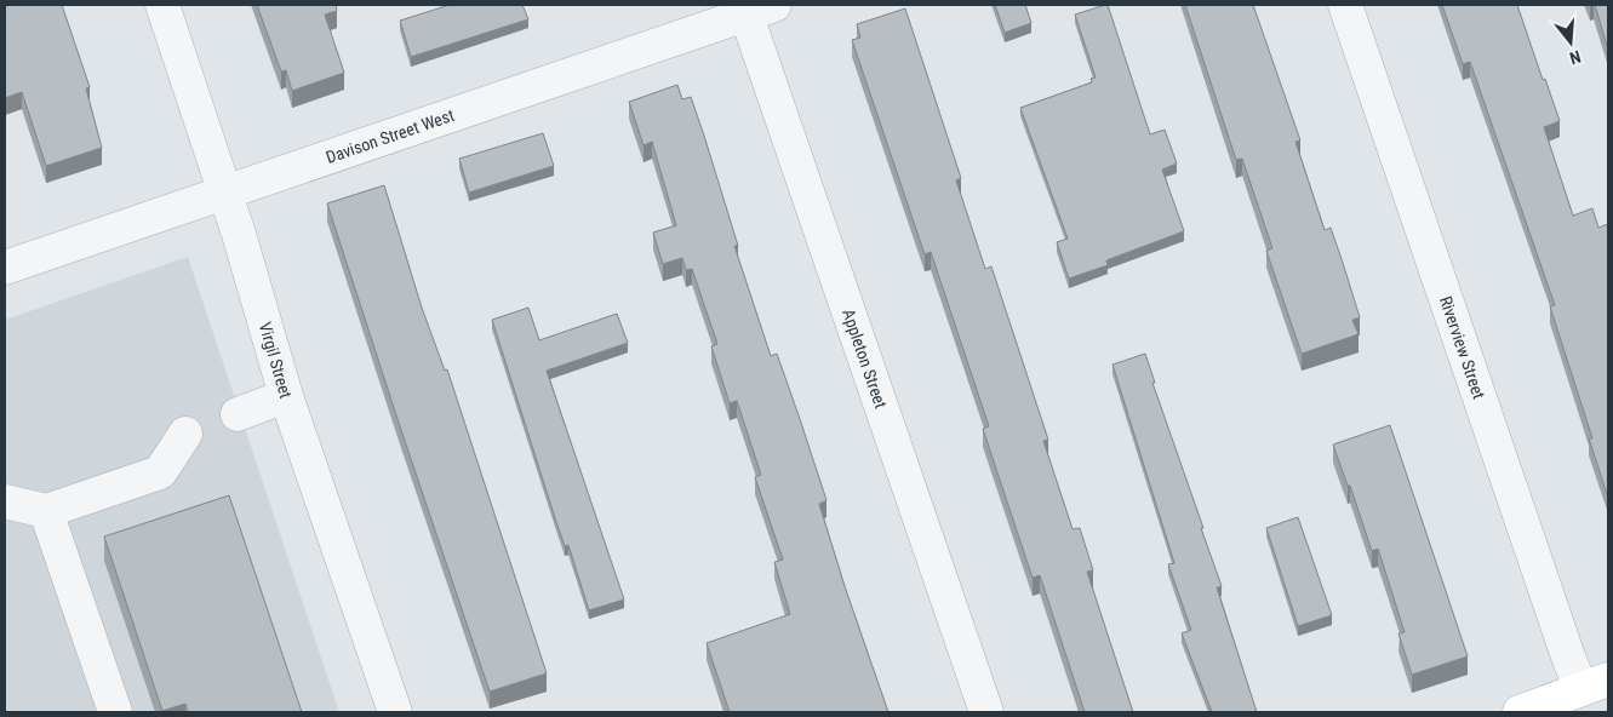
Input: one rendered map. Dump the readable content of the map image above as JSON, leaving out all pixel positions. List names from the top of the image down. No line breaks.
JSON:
{"streets":{"street":["Davison Street West","Riverview Street","Appleton Street","Virgil Street"]},"crossings":[["Davison Street West","Appleton Street"],["Davison Street West","Virgil Street"]],"north":"bottom"}
